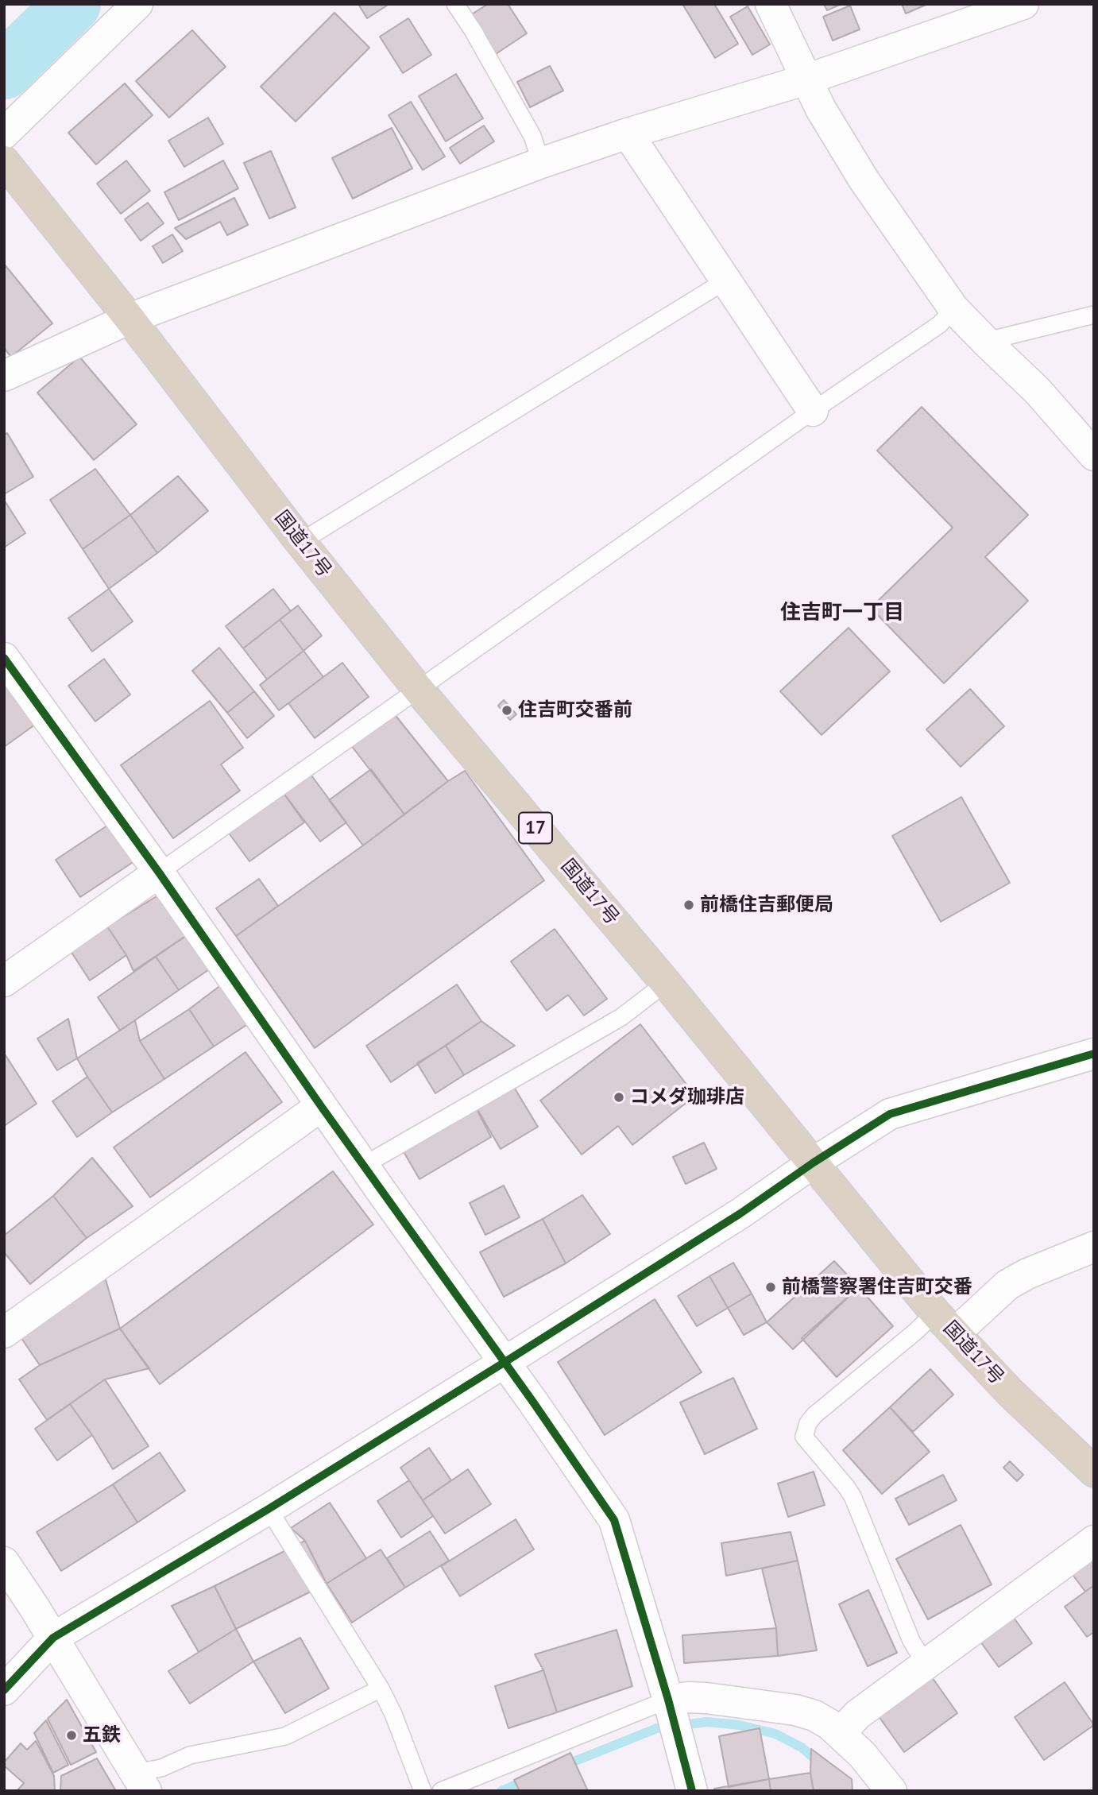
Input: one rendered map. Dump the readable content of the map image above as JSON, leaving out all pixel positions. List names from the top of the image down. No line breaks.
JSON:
{"streets":{"highway":["国道17号","17"]},"districts":["住吉町一丁目"],"places":["住吉町交番前","前橋住吉郵便局","コメダ珈琲店","前橋警察署住吉町交番","五鉄"]}
